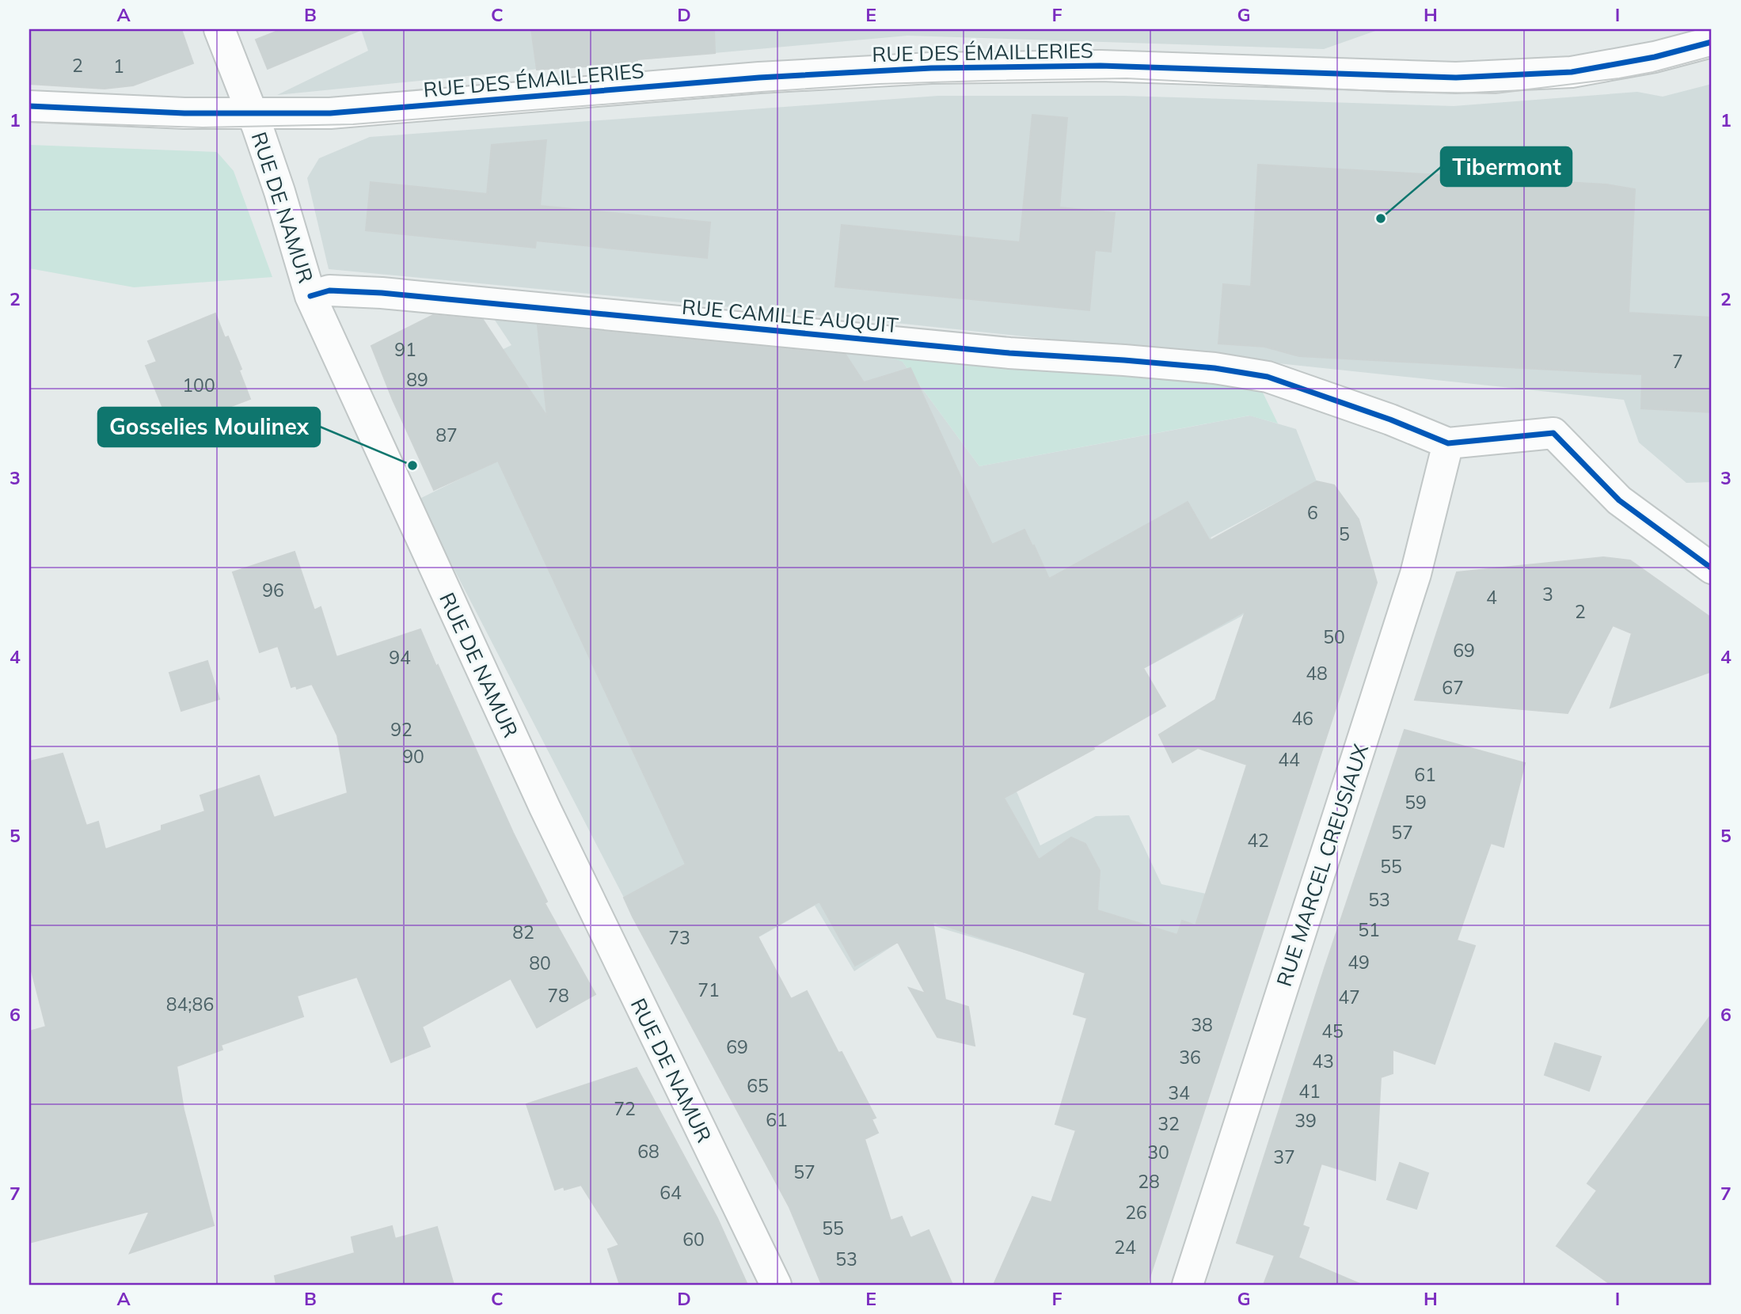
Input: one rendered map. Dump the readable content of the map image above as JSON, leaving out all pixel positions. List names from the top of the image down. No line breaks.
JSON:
{"streets":{"street":["RUE DES ÉMAILLERIES","RUE DE NAMUR","RUE CAMILLE AUQUIT","RUE MARCEL CREUSIAUX"]},"crossings":[["RUE DES ÉMAILLERIES","RUE DE NAMUR"],["RUE DE NAMUR","RUE CAMILLE AUQUIT"],["RUE CAMILLE AUQUIT","RUE MARCEL CREUSIAUX"]],"places":["Tibermont","Gosselies Moulinex"],"house_numbers":["2","1","91","7","89","100","87","6","5","96","3","4","2","50","69","94","48","67","46","92","90","44","61","59","57","42","55","53","51","82","73","49","80","71","78","47","84;86","38","45","69","36","43","65","41","34","72","61","39","32","68","30","37","57","28","64","26","55","60","24","53"],"grid":{"columns":["A","B","C","D","E","F","G","H","I"],"rows":["1","2","3","4","5","6","7"]}}
